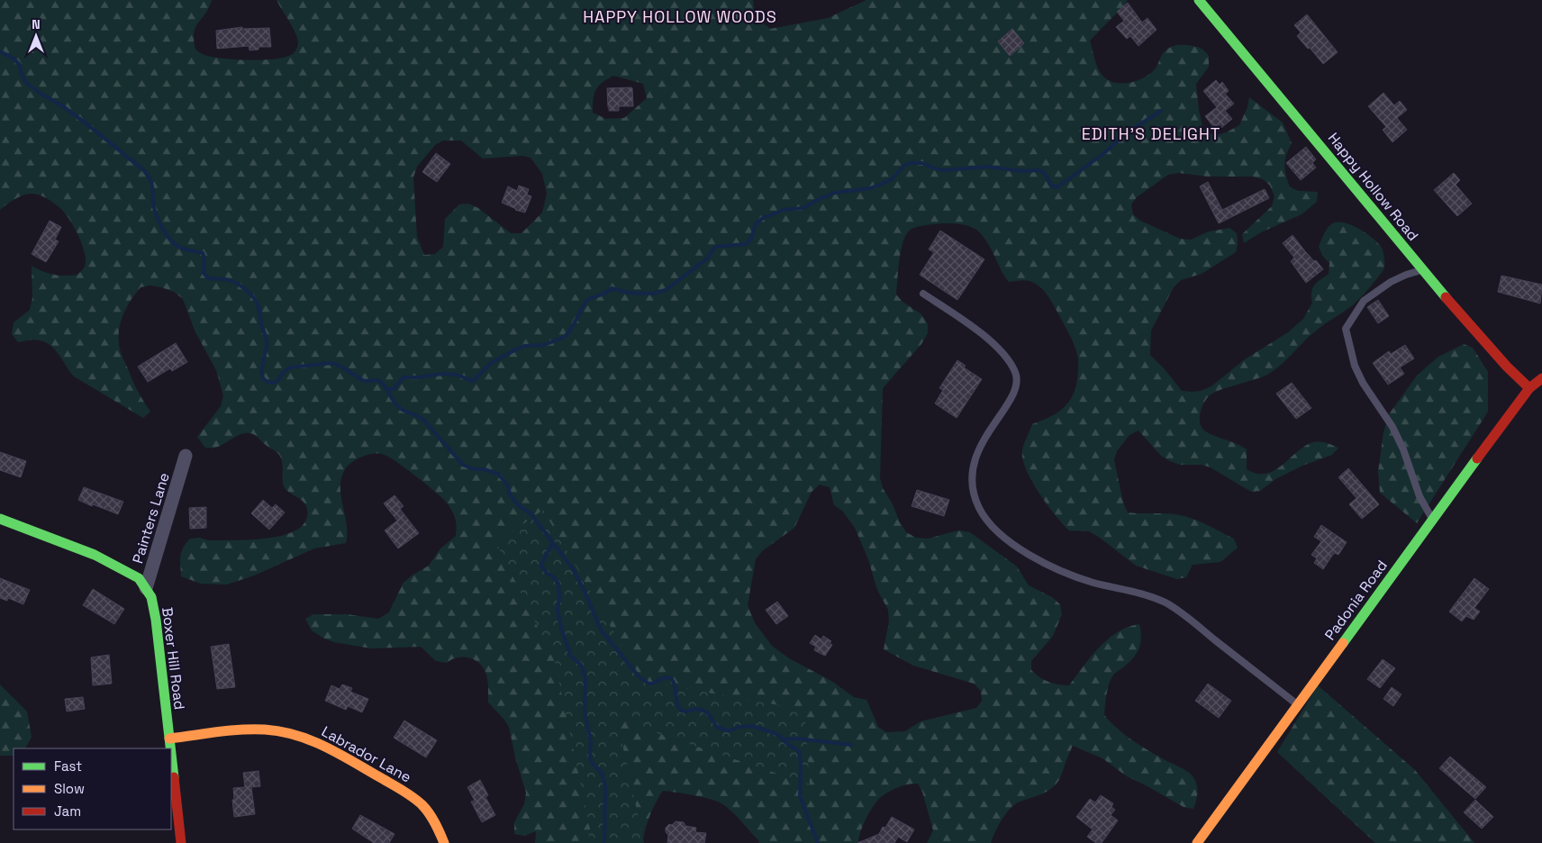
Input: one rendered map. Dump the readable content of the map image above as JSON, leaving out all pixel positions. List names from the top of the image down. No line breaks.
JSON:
{"streets":{"street":["Happy Hollow Road","Painters Lane","Padonia Road","Boxer Hill Road","Labrador Lane"]},"crossings":[["Happy Hollow Road","Padonia Road"],["Painters Lane","Boxer Hill Road"],["Boxer Hill Road","Labrador Lane"]],"districts":["HAPPY HOLLOW WOODS","EDITH'S DELIGHT"],"legend":["Fast","Slow","Jam"],"north":"top"}
